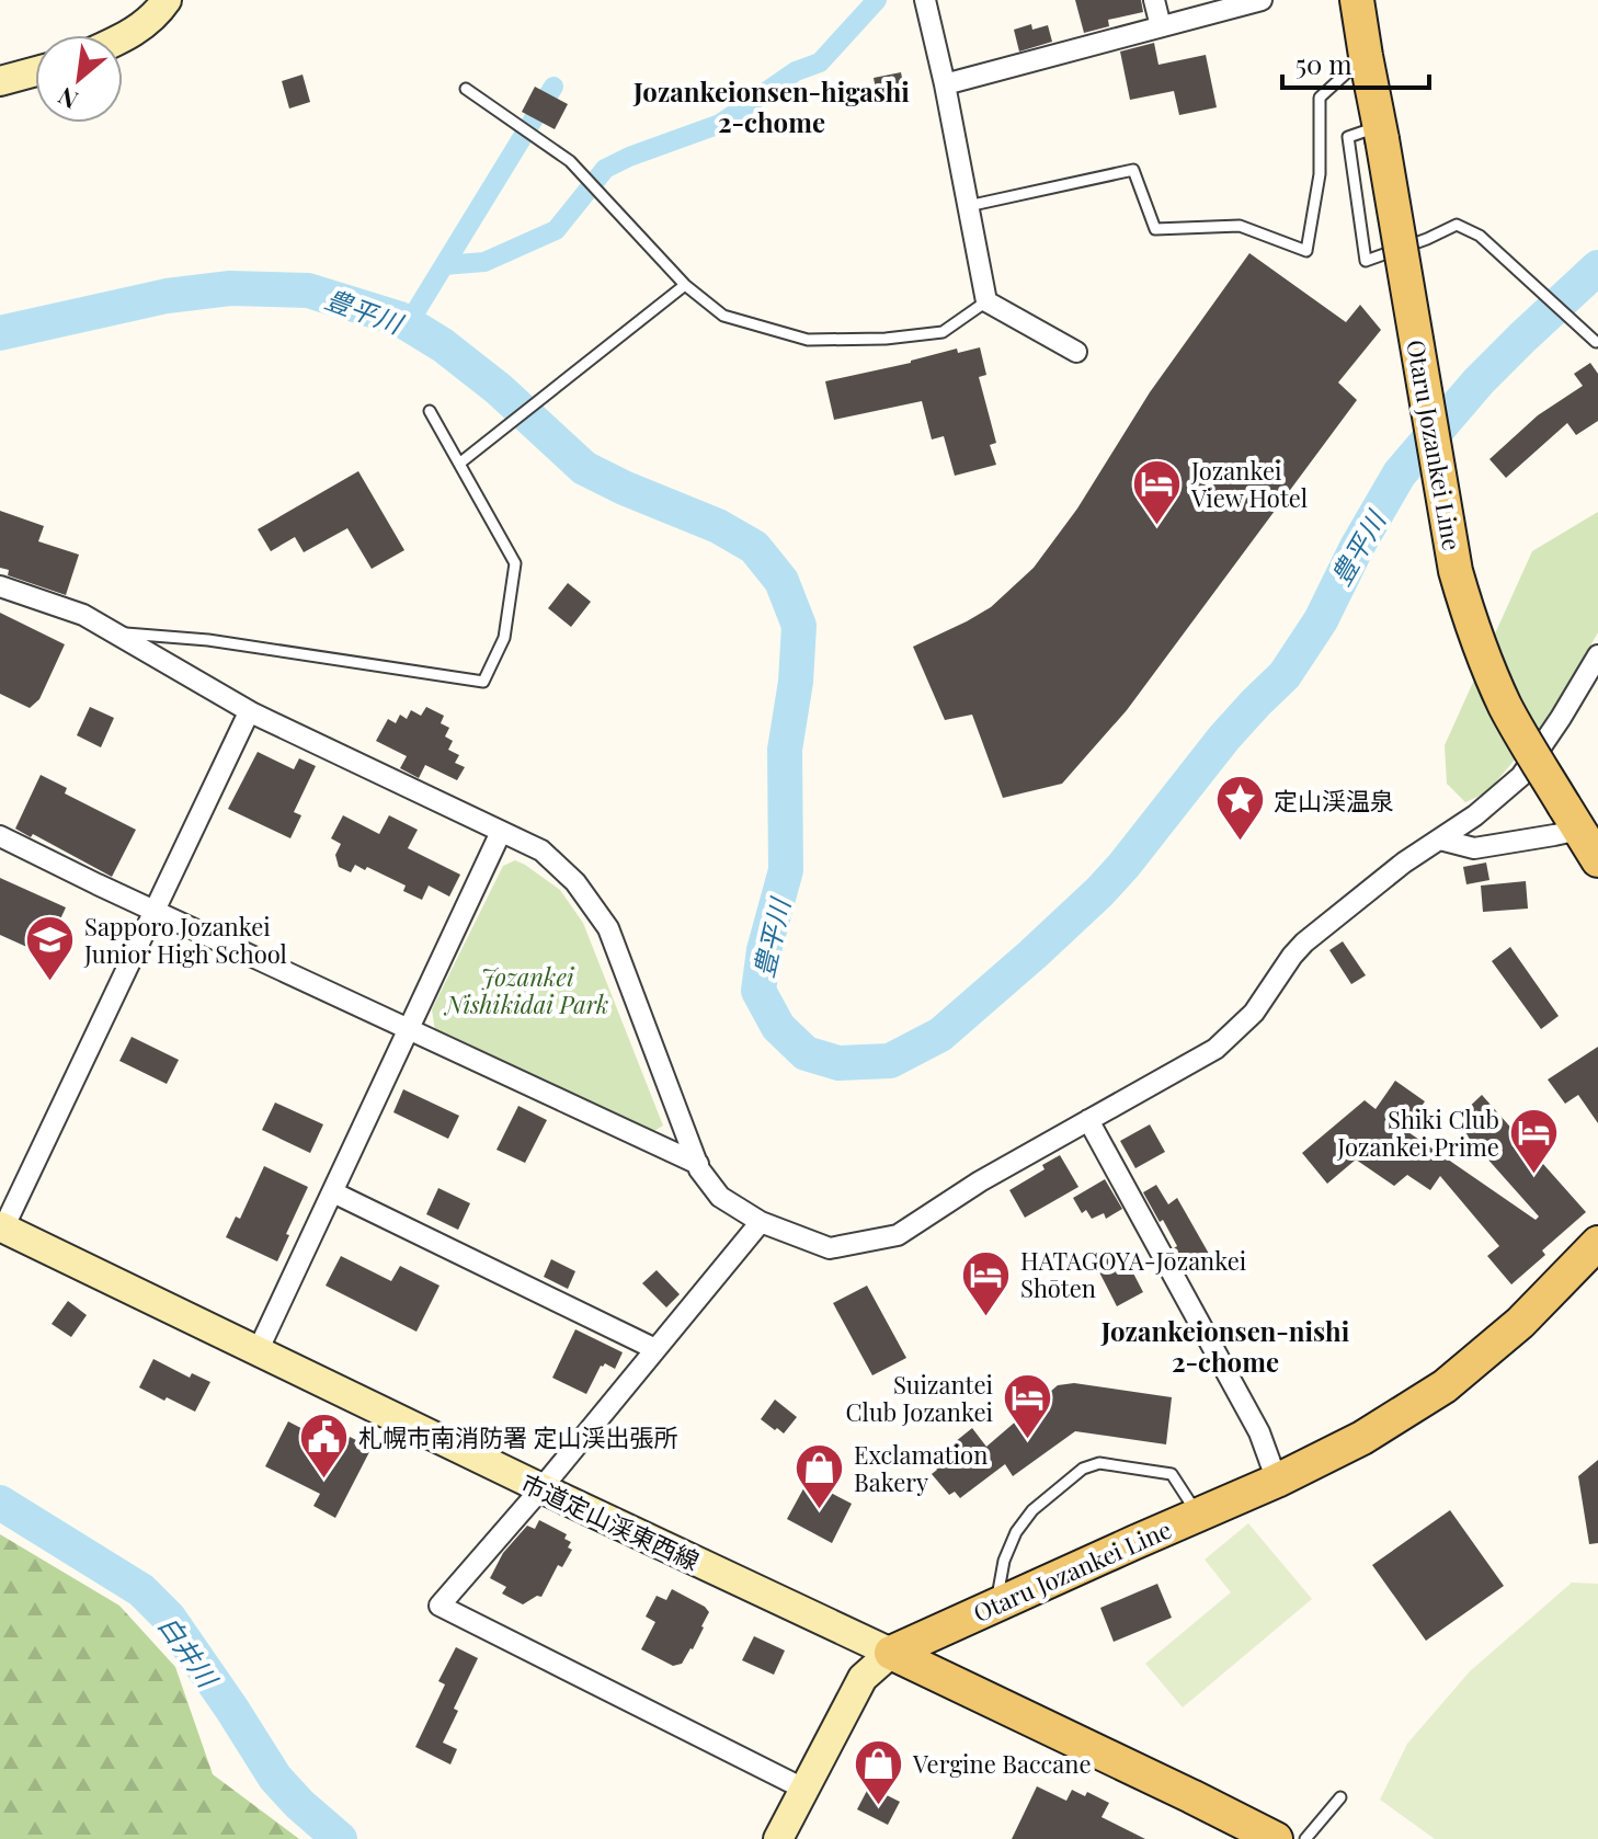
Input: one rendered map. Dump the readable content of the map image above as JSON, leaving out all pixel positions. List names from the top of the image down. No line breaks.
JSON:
{"streets":{"main road":["Otaru Jozankei Line"],"street":["市道定山渓東西線"]},"crossings":[["Otaru Jozankei Line","市道定山渓東西線"]],"districts":["Jozankeionsen-higashi 2-chome","Jozankeionsen-nishi 2-chome"],"water":["豊平川","白井川"],"parks":["Jozankei Nishikidai Park"],"places":{"hotel":["Jozankei View Hotel","Shiki Club Jozankei Prime","HATAGOYA-Jōzankei Shōten","Suizantei Club Jozankei"],"place":["定山渓温泉"],"school or university":["Sapporo Jozankei Junior High School"],"public building":["札幌市南消防署 定山渓出張所"],"shop":["Exclamation Bakery","Vergine Baccane"]},"scale_bar":"50 m","north":"bottom left"}
